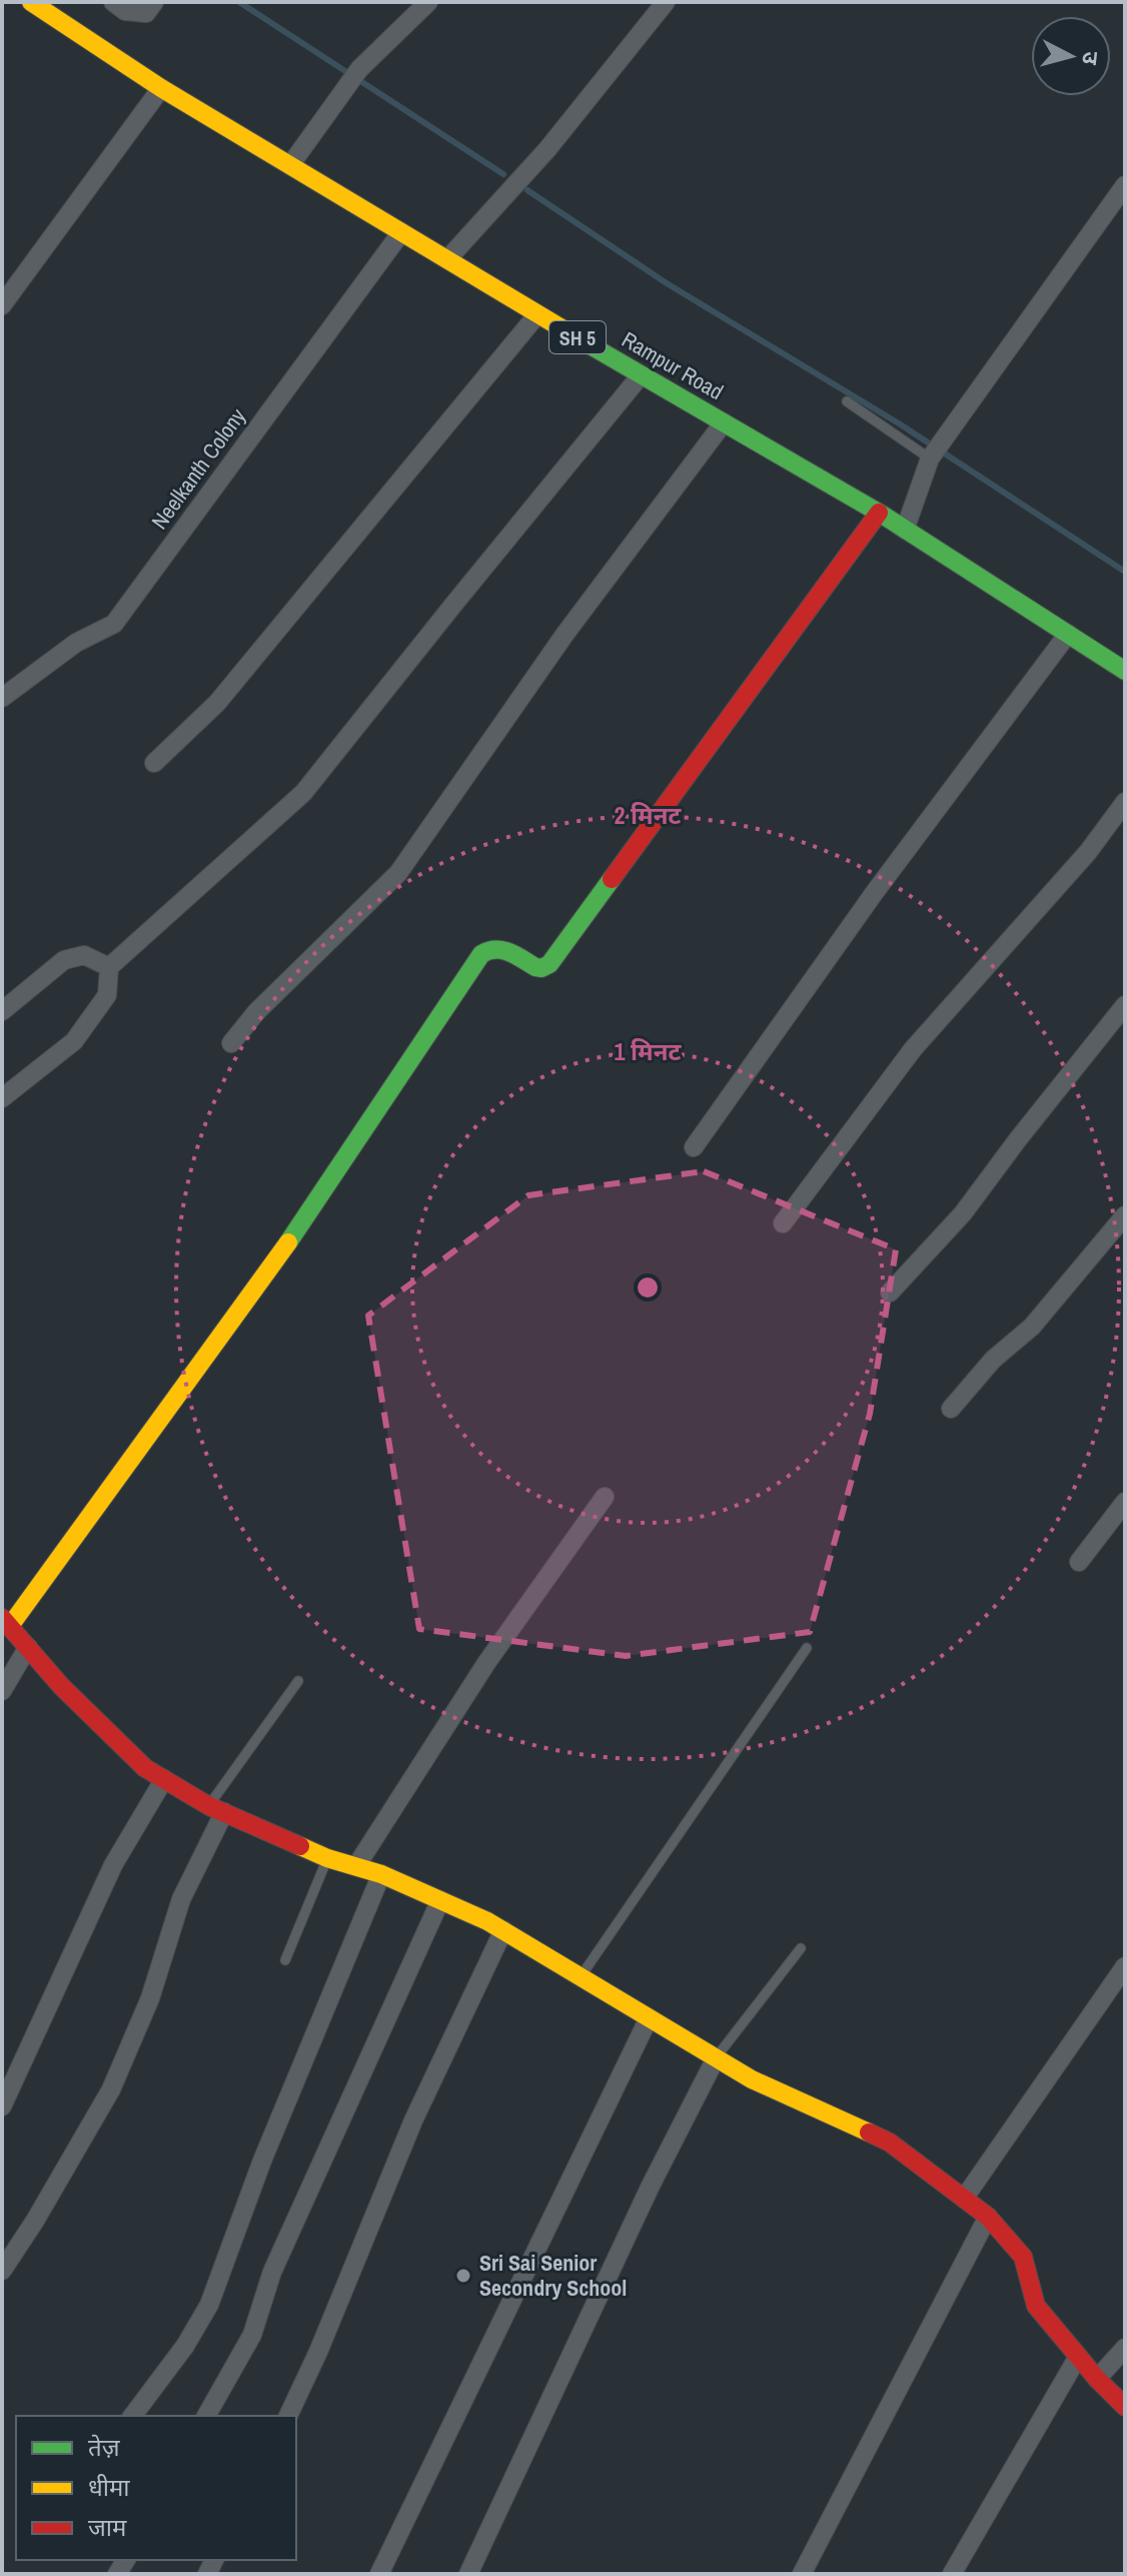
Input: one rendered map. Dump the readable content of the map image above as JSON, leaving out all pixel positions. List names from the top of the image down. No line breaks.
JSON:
{"streets":{"street":["SH 5","Rampur Road","Neelkanth Colony"]},"crossings":[["Rampur Road","Neelkanth Colony"]],"places":["Sri Sai Senior Secondry School"],"legend":["तेज़","धीमा","जाम"],"north":"right","rings":["2 मिनट","1 मिनट"]}
